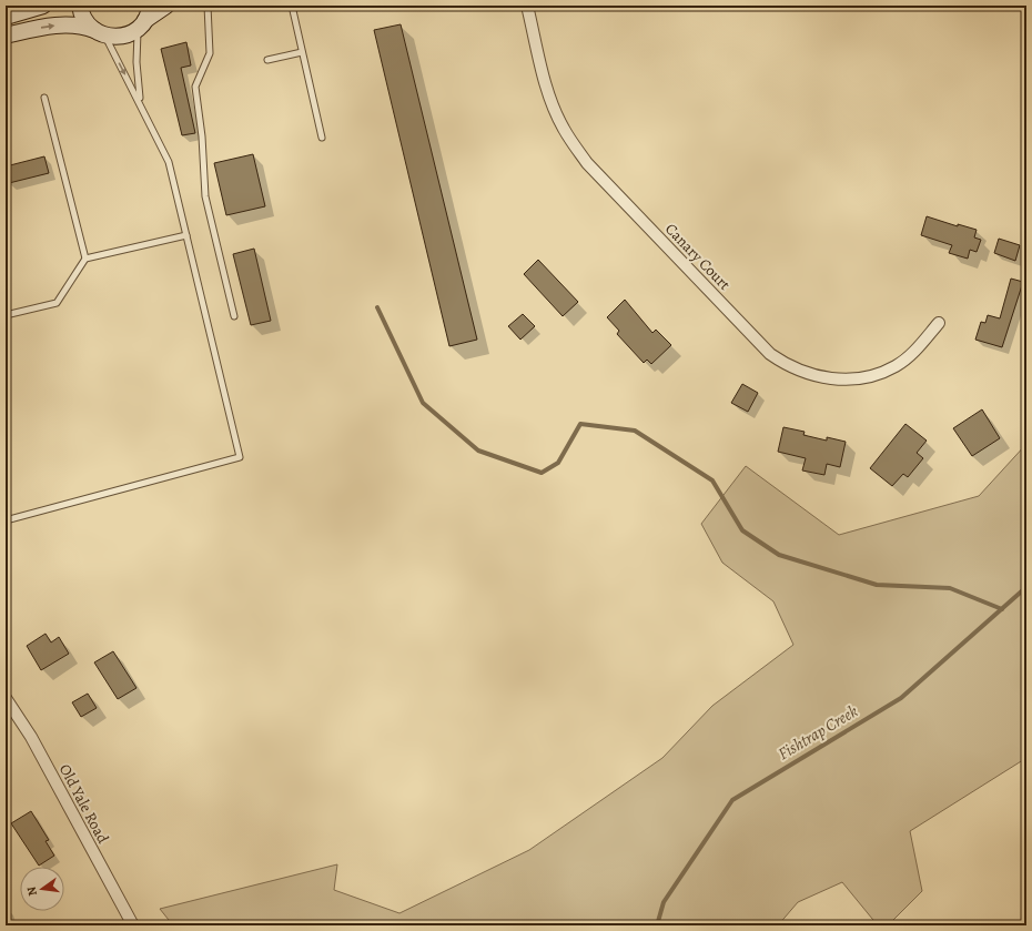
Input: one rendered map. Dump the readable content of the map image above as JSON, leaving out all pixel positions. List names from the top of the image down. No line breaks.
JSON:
{"streets":{"street":["Canary Court","Old Yale Road"]},"water":["Fishtrap Creek"],"north":"left"}
